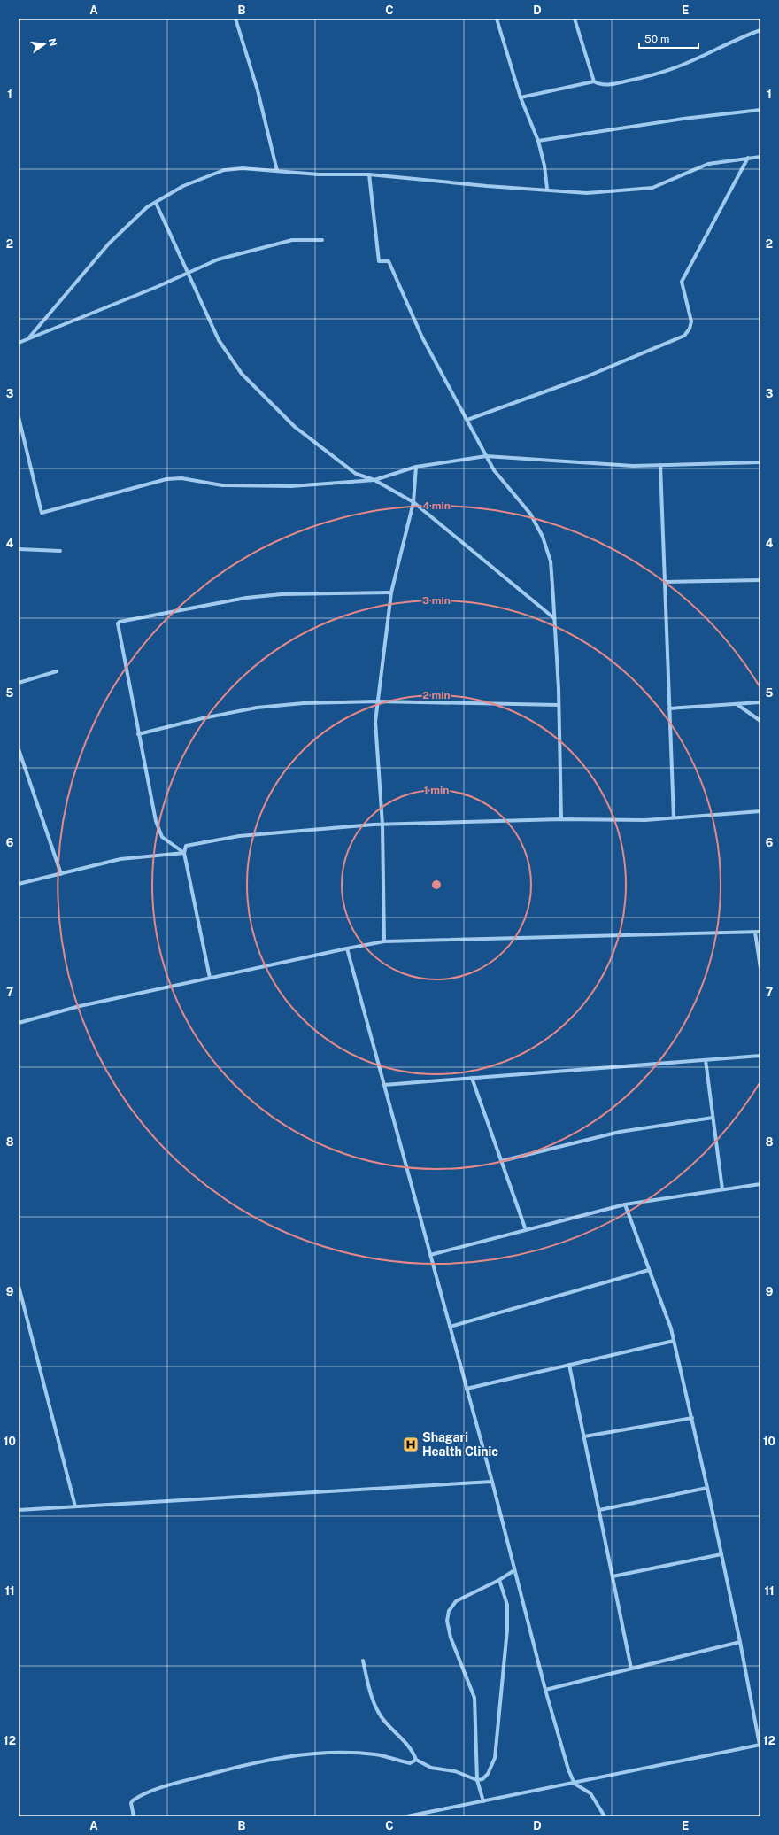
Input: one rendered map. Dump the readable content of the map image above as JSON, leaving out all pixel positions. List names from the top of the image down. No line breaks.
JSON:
{"places":{"hospital":["Shagari Health Clinic"]},"scale_bar":"50 m","north":"right","grid":{"columns":["A","B","C","D","E"],"rows":["1","2","3","4","5","6","7","8","9","10","11","12"]},"rings":["4 min","3 min","2 min","1 min"]}
